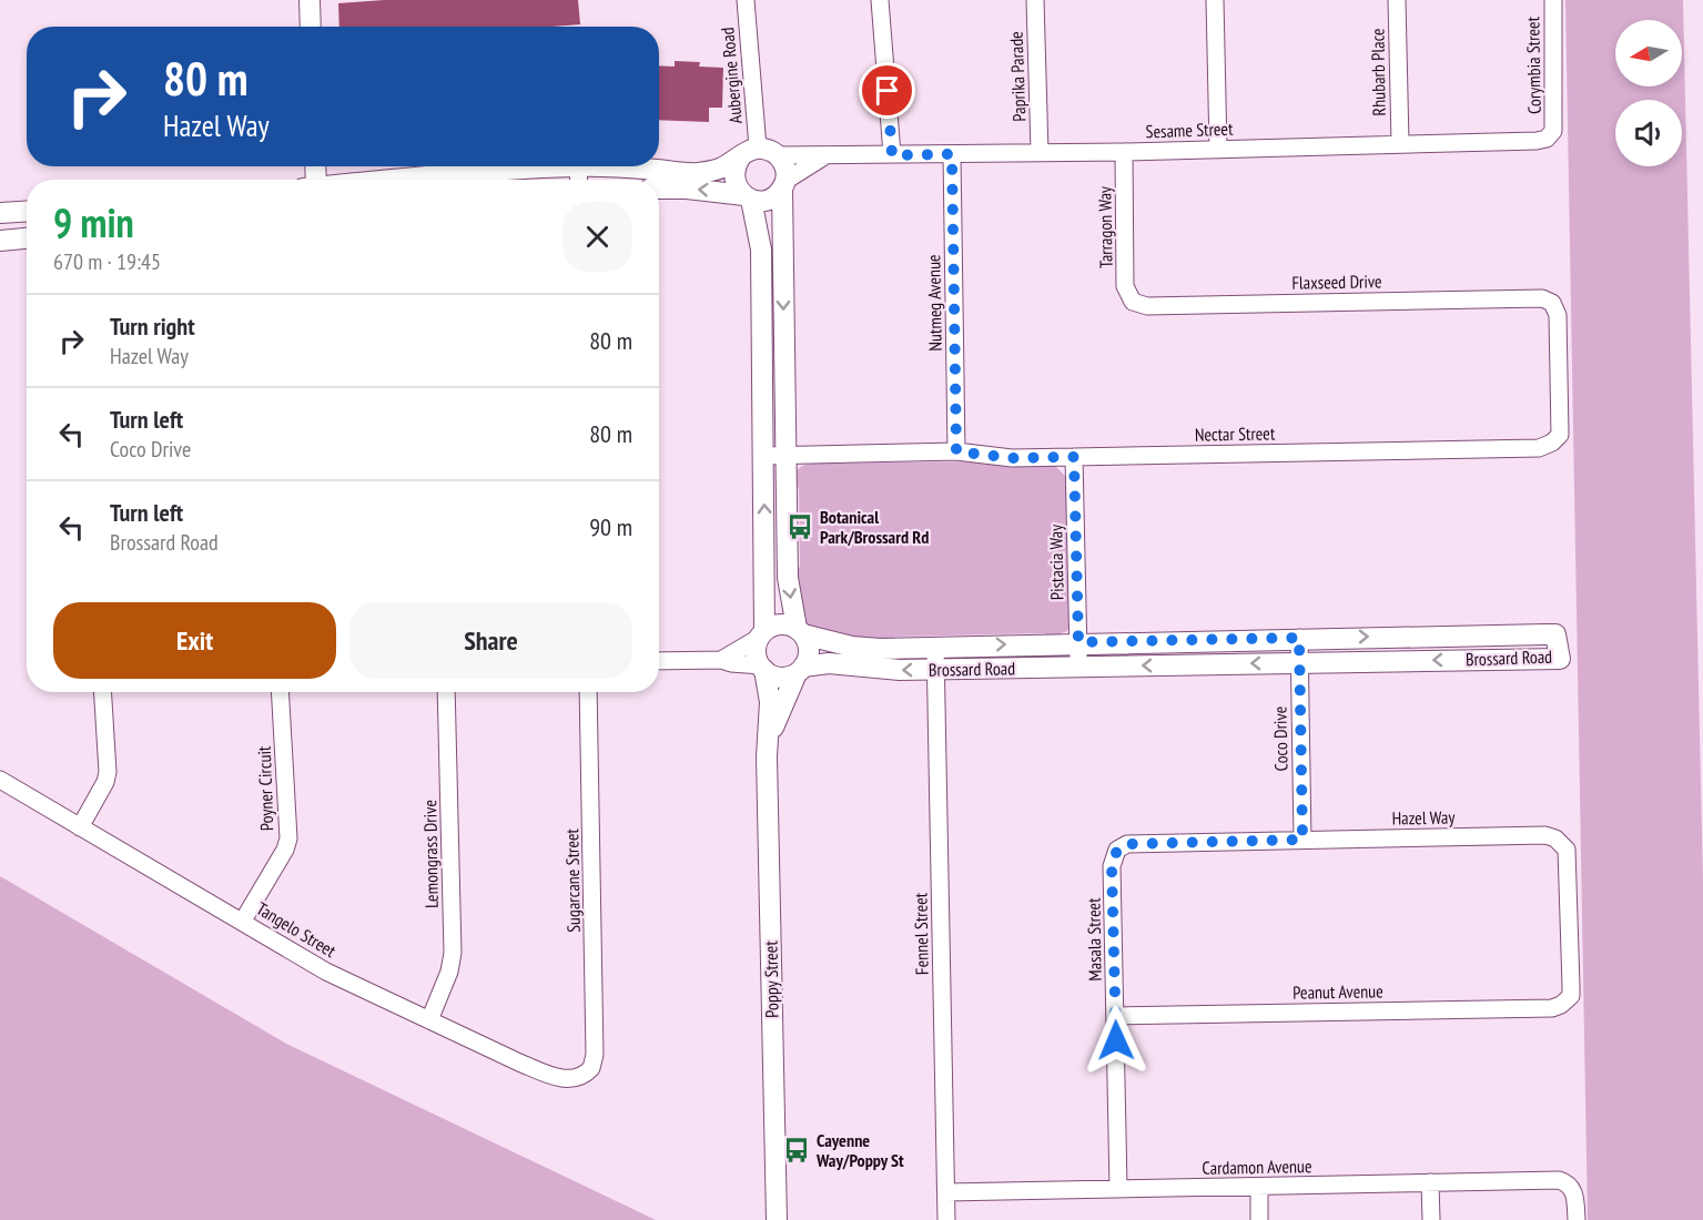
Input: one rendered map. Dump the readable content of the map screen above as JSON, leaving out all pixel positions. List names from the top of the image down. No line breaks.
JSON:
{"streets":{"street":["Corymbia Street","Rhubarb Place","Aubergine Road","Paprika Parade","Sesame Street","Tarragon Way","Flaxseed Drive","Nutmeg Avenue","Nectar Street","Pistacia Way","Brossard Road","Coco Drive","Poyner Circuit","Hazel Way","Lemongrass Drive","Sugarcane Street","Tangelo Street","Fennel Street","Masala Street","Poppy Street","Peanut Avenue","Cardamon Avenue"]},"crossings":[["Corymbia Street","Sesame Street"],["Rhubarb Place","Sesame Street"],["Aubergine Road","Sesame Street"],["Paprika Parade","Sesame Street"],["Sesame Street","Tarragon Way"],["Sesame Street","Nutmeg Avenue"],["Tarragon Way","Flaxseed Drive"],["Flaxseed Drive","Nectar Street"],["Nutmeg Avenue","Nectar Street"],["Nectar Street","Pistacia Way"],["Pistacia Way","Brossard Road"],["Brossard Road","Coco Drive"],["Brossard Road","Fennel Street"],["Brossard Road","Poppy Street"],["Coco Drive","Hazel Way"],["Poyner Circuit","Tangelo Street"],["Hazel Way","Masala Street"],["Hazel Way","Peanut Avenue"],["Lemongrass Drive","Tangelo Street"],["Sugarcane Street","Tangelo Street"],["Fennel Street","Cardamon Avenue"],["Masala Street","Peanut Avenue"],["Masala Street","Cardamon Avenue"]],"places":{"bus stop":["Botanical Park/Brossard Rd","Cayenne Way/Poppy St"]},"north":"left","page":{"turn":["80 m","Hazel Way"],"heading":["9 min","670 m · 19:45"],"list":[{"name":"Turn right","note":"Hazel Way","value":"80 m"},{"name":"Turn left","note":"Coco Drive","value":"80 m"},{"name":"Turn left","note":"Brossard Road","value":"90 m"}],"buttons":["Exit","Share"]}}
